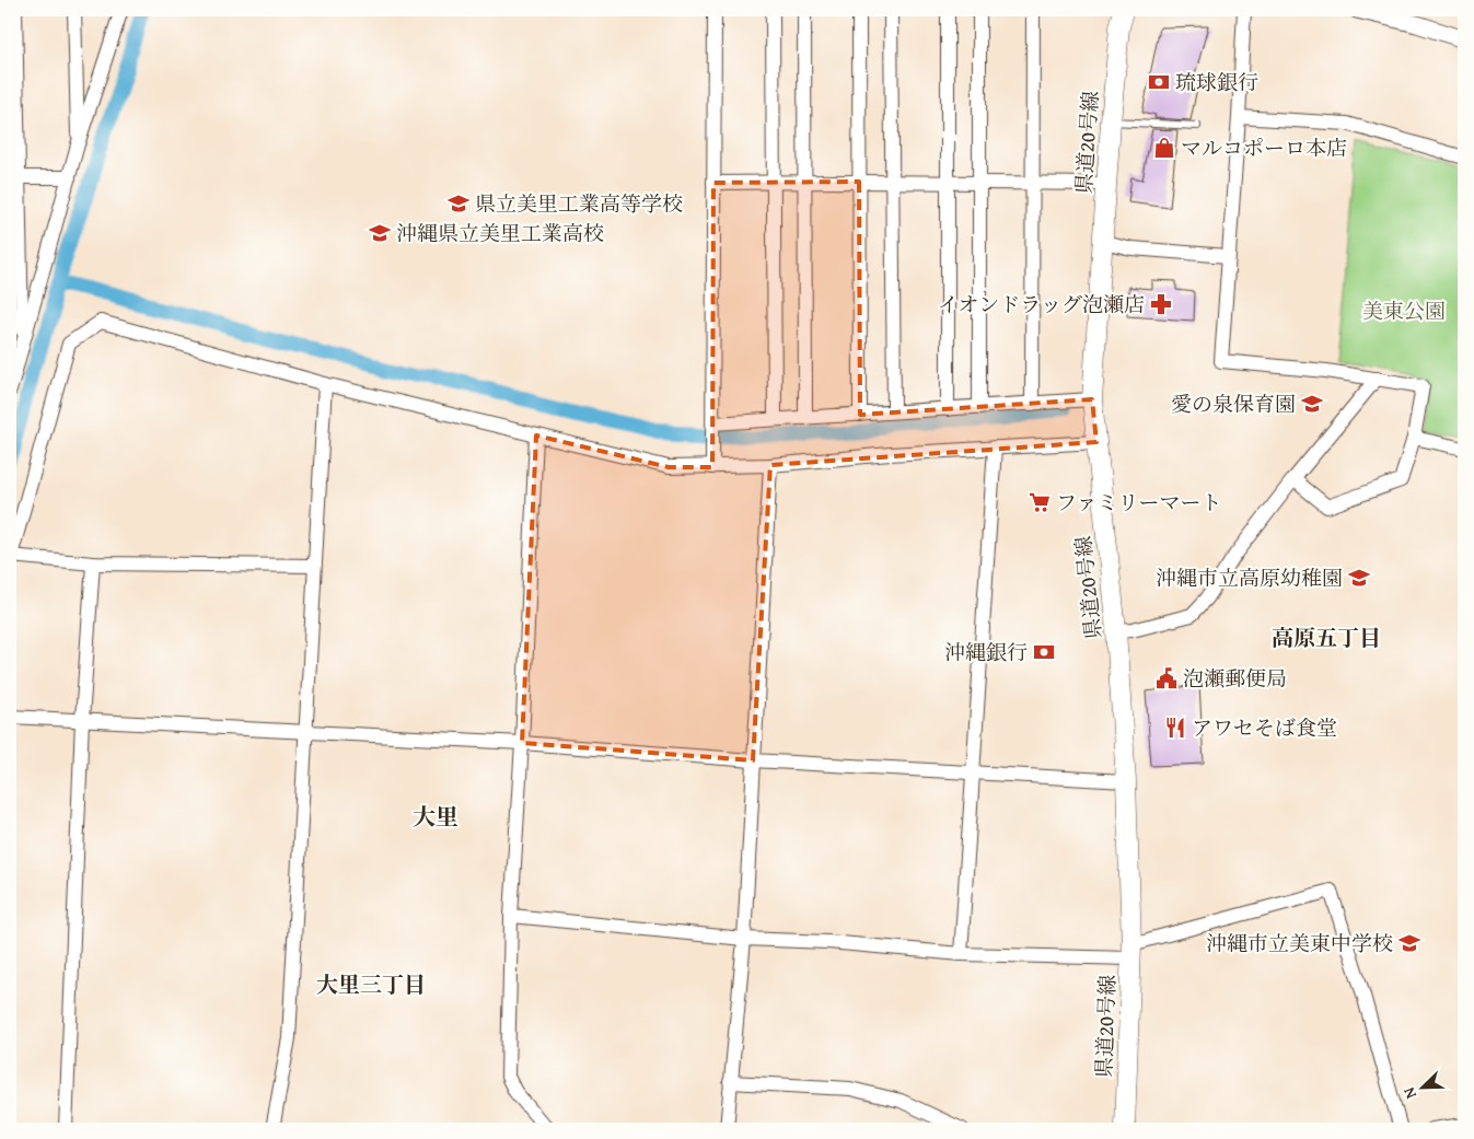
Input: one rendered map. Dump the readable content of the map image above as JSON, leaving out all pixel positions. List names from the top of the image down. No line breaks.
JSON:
{"streets":{"main road":["県道20号線"]},"districts":["高原五丁目","大里","大里三丁目"],"parks":["美東公園"],"places":{"bank":["琉球銀行","沖縄銀行"],"shop":["マルコポーロ本店"],"school or university":["県立美里工業高等学校","沖縄県立美里工業高校","愛の泉保育園","沖縄市立高原幼稚園","沖縄市立美東中学校"],"pharmacy":["イオンドラッグ泡瀬店"],"supermarket":["ファミリーマート"],"public building":["泡瀬郵便局"],"restaurant":["アワセそば食堂"]},"north":"bottom left"}
